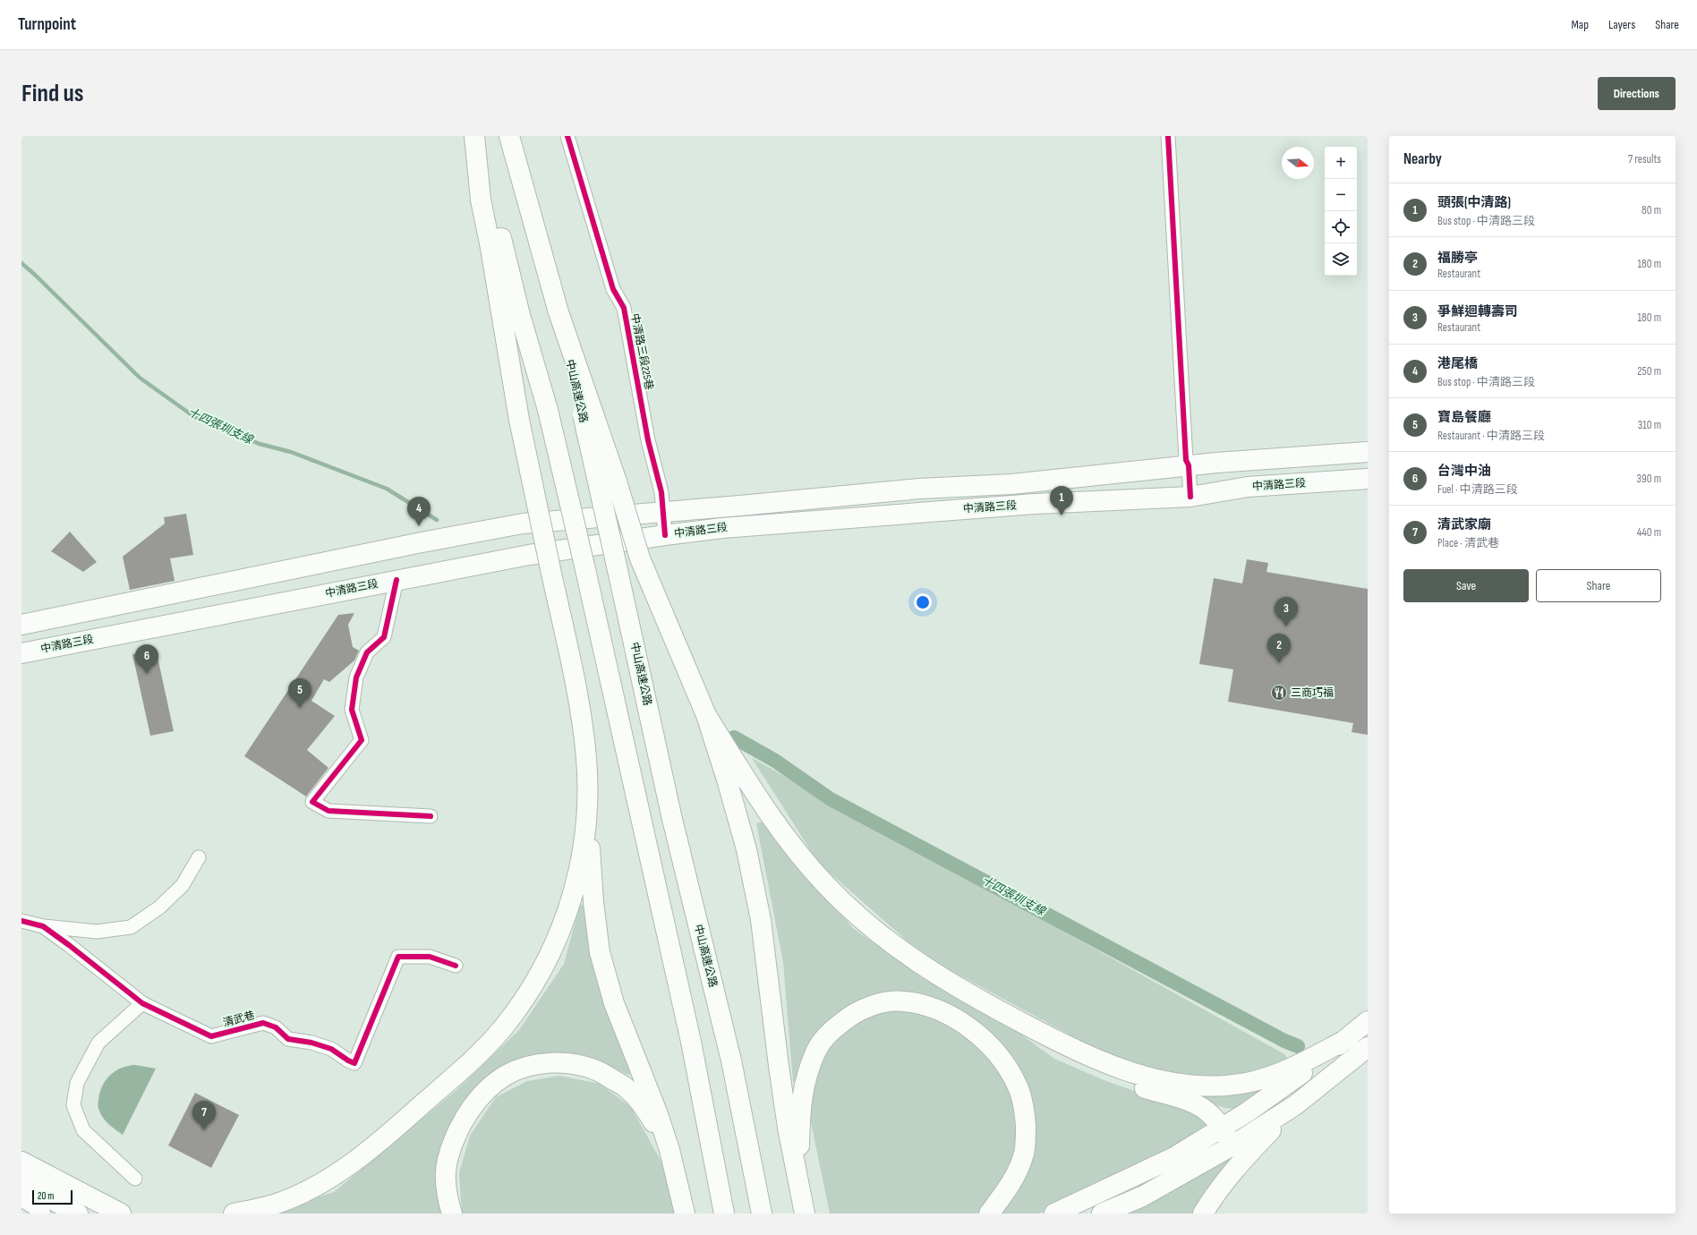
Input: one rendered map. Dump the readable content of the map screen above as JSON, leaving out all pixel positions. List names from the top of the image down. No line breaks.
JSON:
{"streets":{"main road":["中山高速公路","中清路三段"],"street":["中清路三段225巷","清武巷"]},"crossings":[["中清路三段225巷","中清路三段"]],"water":["十四張圳支線"],"places":{"restaurant":["三商巧福"]},"scale_bar":"20 m","north":"right","page":{"header":"Turnpoint","nav":["Map","Layers","Share"],"buttons":["Directions",["Save","Share"]],"title":"Find us","heading":["Nearby","7 results"],"map_buttons":["+","−"],"list":[{"mark":"1","name":"頭張(中清路)","note":"Bus stop · 中清路三段","value":"80 m"},{"mark":"2","name":"福勝亭","note":"Restaurant","value":"180 m"},{"mark":"3","name":"爭鮮迴轉壽司","note":"Restaurant","value":"180 m"},{"mark":"4","name":"港尾橋","note":"Bus stop · 中清路三段","value":"250 m"},{"mark":"5","name":"寶島餐廳","note":"Restaurant · 中清路三段","value":"310 m"},{"mark":"6","name":"台灣中油","note":"Fuel · 中清路三段","value":"390 m"},{"mark":"7","name":"清武家廟","note":"Place · 清武巷","value":"440 m"}],"pins":["1","4","3","2","6","5","7"],"scale":"20 m"}}
